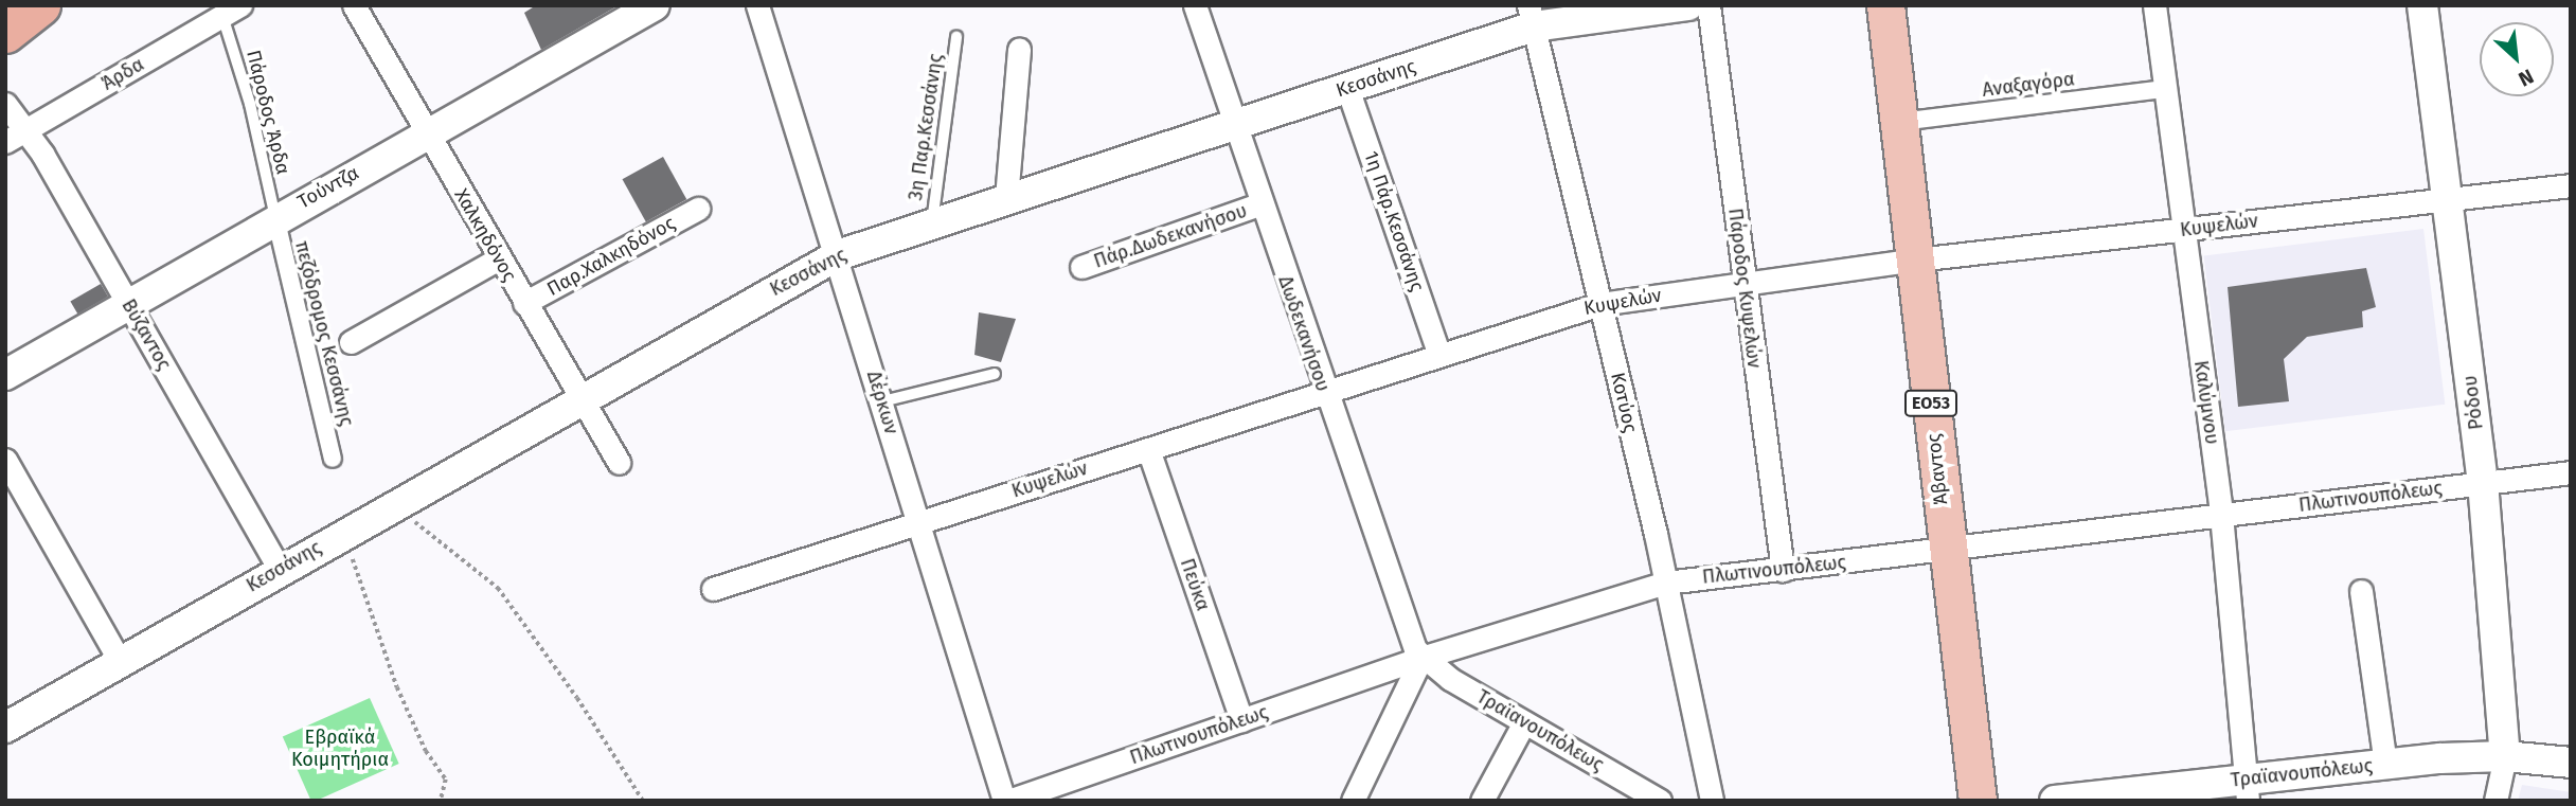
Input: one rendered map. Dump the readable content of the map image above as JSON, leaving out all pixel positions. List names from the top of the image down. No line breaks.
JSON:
{"streets":{"main road":["ΕΟ53","Άβαντος"],"street":["Άρδα","Κεσσάνης","Αναξαγόρα","Τούντζα","1η Πάρ.Κεσσάνης","Κυψελών","Χαλκηδόνος","Πάρ.Δωδεκανήσου","Παρ.Χαλκηδόνος","Πάροδος Κυψελών","πεζόδρομος Κεσσάνης","Δωδεκανήσου","Βύζαντος","Δέρκων","Κοτύος","Καλύμνου","Ρόδου","Πλωτινουπόλεως","Πεύκα","Τραϊανουπόλεως"],"lane":["Πάροδος Άρδα","3η Παρ.Κεσσάνης"]},"crossings":[["Άρδα","Πάροδος Άρδα"],["Άρδα","Βύζαντος"],["Κεσσάνης","3η Παρ.Κεσσάνης"],["Κεσσάνης","1η Πάρ.Κεσσάνης"],["Κεσσάνης","Χαλκηδόνος"],["Κεσσάνης","Δωδεκανήσου"],["Κεσσάνης","Βύζαντος"],["Κεσσάνης","Δέρκων"],["Κεσσάνης","Κοτύος"],["Αναξαγόρα","Καλύμνου"],["Αναξαγόρα","Άβαντος"],["Πάροδος Άρδα","Τούντζα"],["Πάροδος Άρδα","πεζόδρομος Κεσσάνης"],["Τούντζα","Χαλκηδόνος"],["Τούντζα","πεζόδρομος Κεσσάνης"],["Τούντζα","Βύζαντος"],["1η Πάρ.Κεσσάνης","Κυψελών"],["Κυψελών","Πάροδος Κυψελών"],["Κυψελών","Δωδεκανήσου"],["Κυψελών","Δέρκων"],["Κυψελών","Κοτύος"],["Κυψελών","Καλύμνου"],["Κυψελών","Ρόδου"],["Κυψελών","Άβαντος"],["Κυψελών","Πεύκα"],["Χαλκηδόνος","Παρ.Χαλκηδόνος"],["Πάρ.Δωδεκανήσου","Δωδεκανήσου"],["Πάροδος Κυψελών","Πλωτινουπόλεως"],["Δωδεκανήσου","Πλωτινουπόλεως"],["Δωδεκανήσου","Τραϊανουπόλεως"],["Δέρκων","Πλωτινουπόλεως"],["Κοτύος","Πλωτινουπόλεως"],["Καλύμνου","Πλωτινουπόλεως"],["Καλύμνου","Τραϊανουπόλεως"],["Ρόδου","Πλωτινουπόλεως"],["Ρόδου","Τραϊανουπόλεως"],["Άβαντος","Πλωτινουπόλεως"],["Πλωτινουπόλεως","Πεύκα"],["Πλωτινουπόλεως","Τραϊανουπόλεως"]],"parks":["Εβραϊκά Κοιμητήρια"],"north":"bottom right"}
